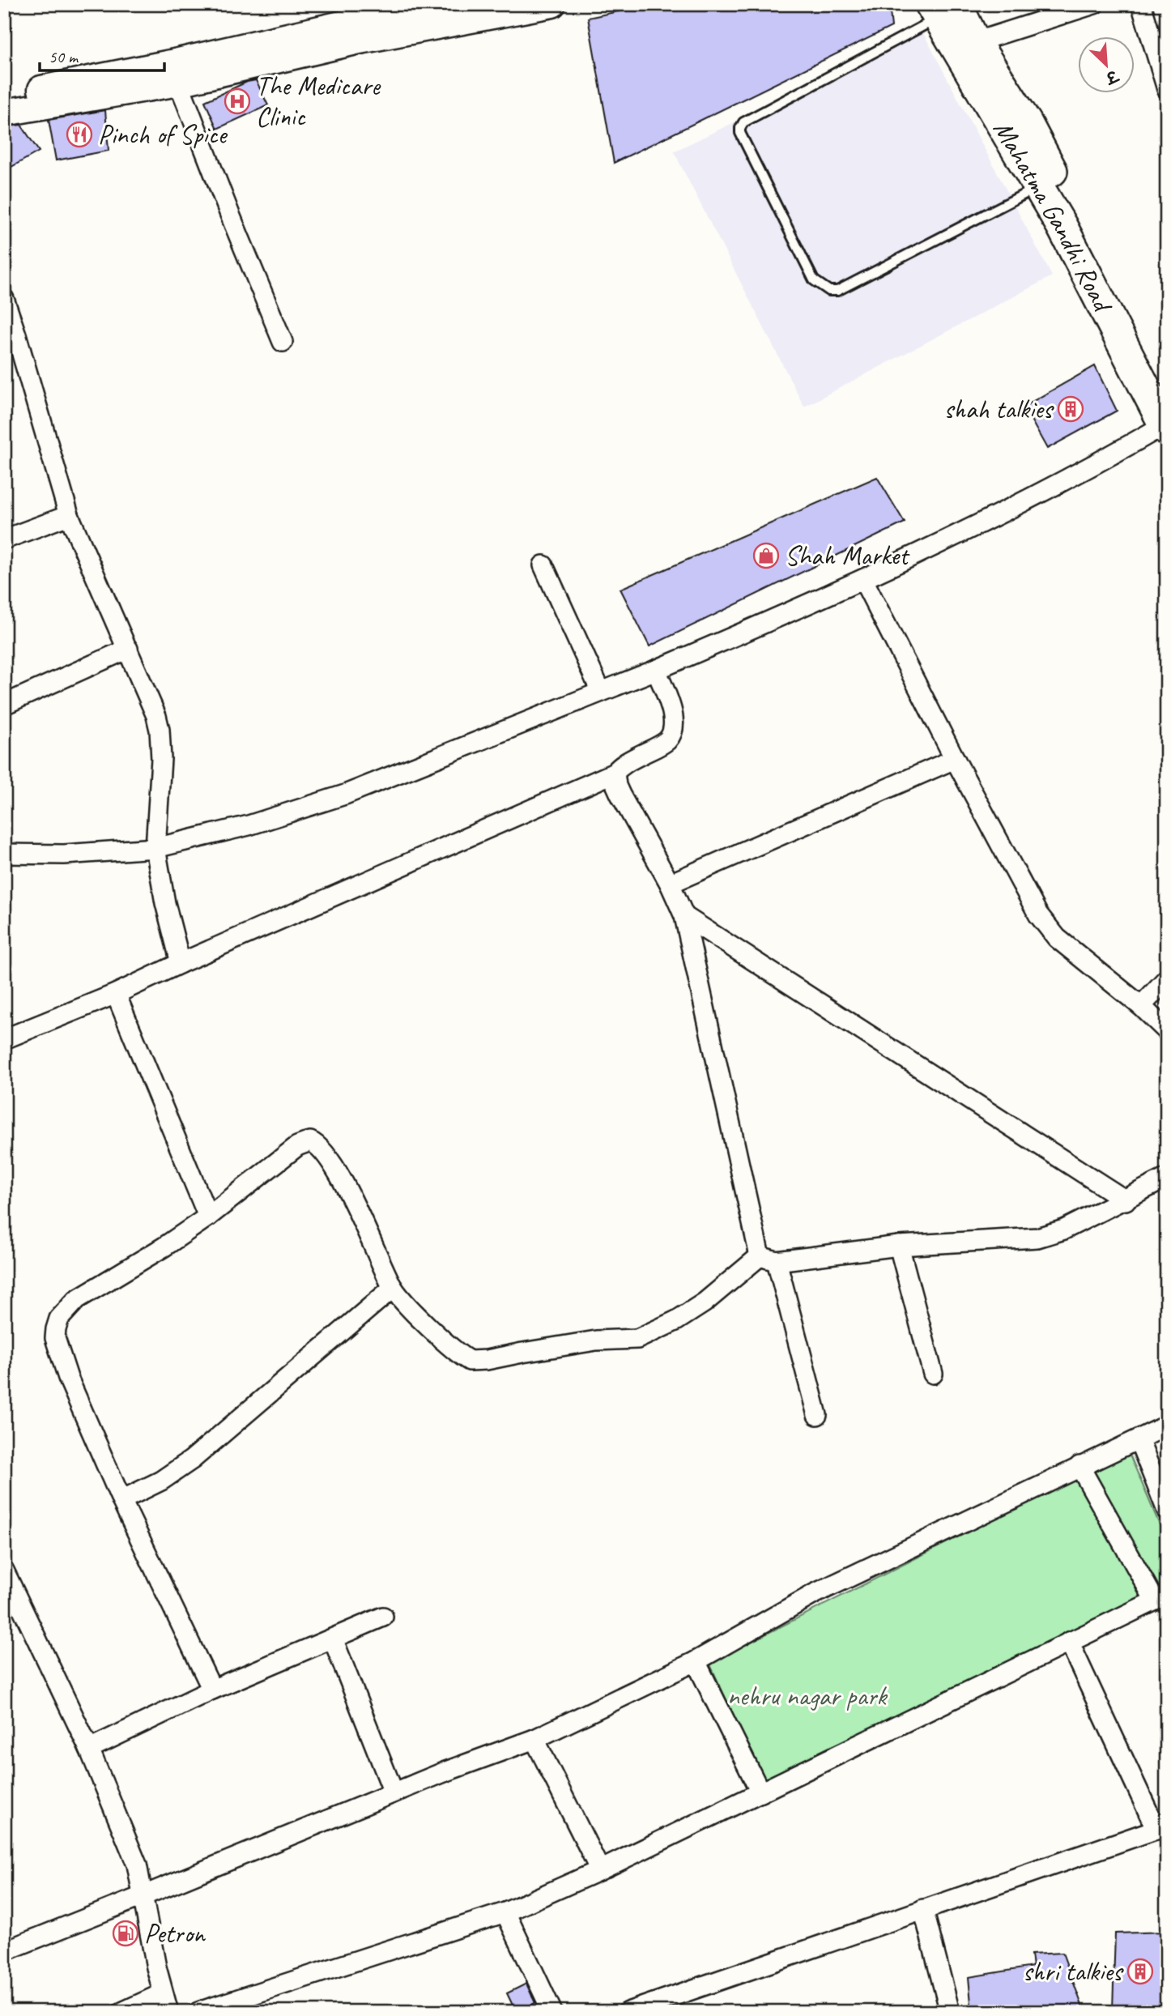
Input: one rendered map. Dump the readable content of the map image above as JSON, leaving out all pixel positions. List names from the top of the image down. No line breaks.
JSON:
{"streets":{"highway":["Mahatma Gandhi Road"]},"parks":["nehru nagar park"],"places":{"hospital":["The Medicare Clinic"],"restaurant":["Pinch of Spice"],"building":["shah talkies","shri talkies"],"shop":["Shah Market"],"fuel station":["Petron"]},"scale_bar":"50 m","north":"bottom right"}
